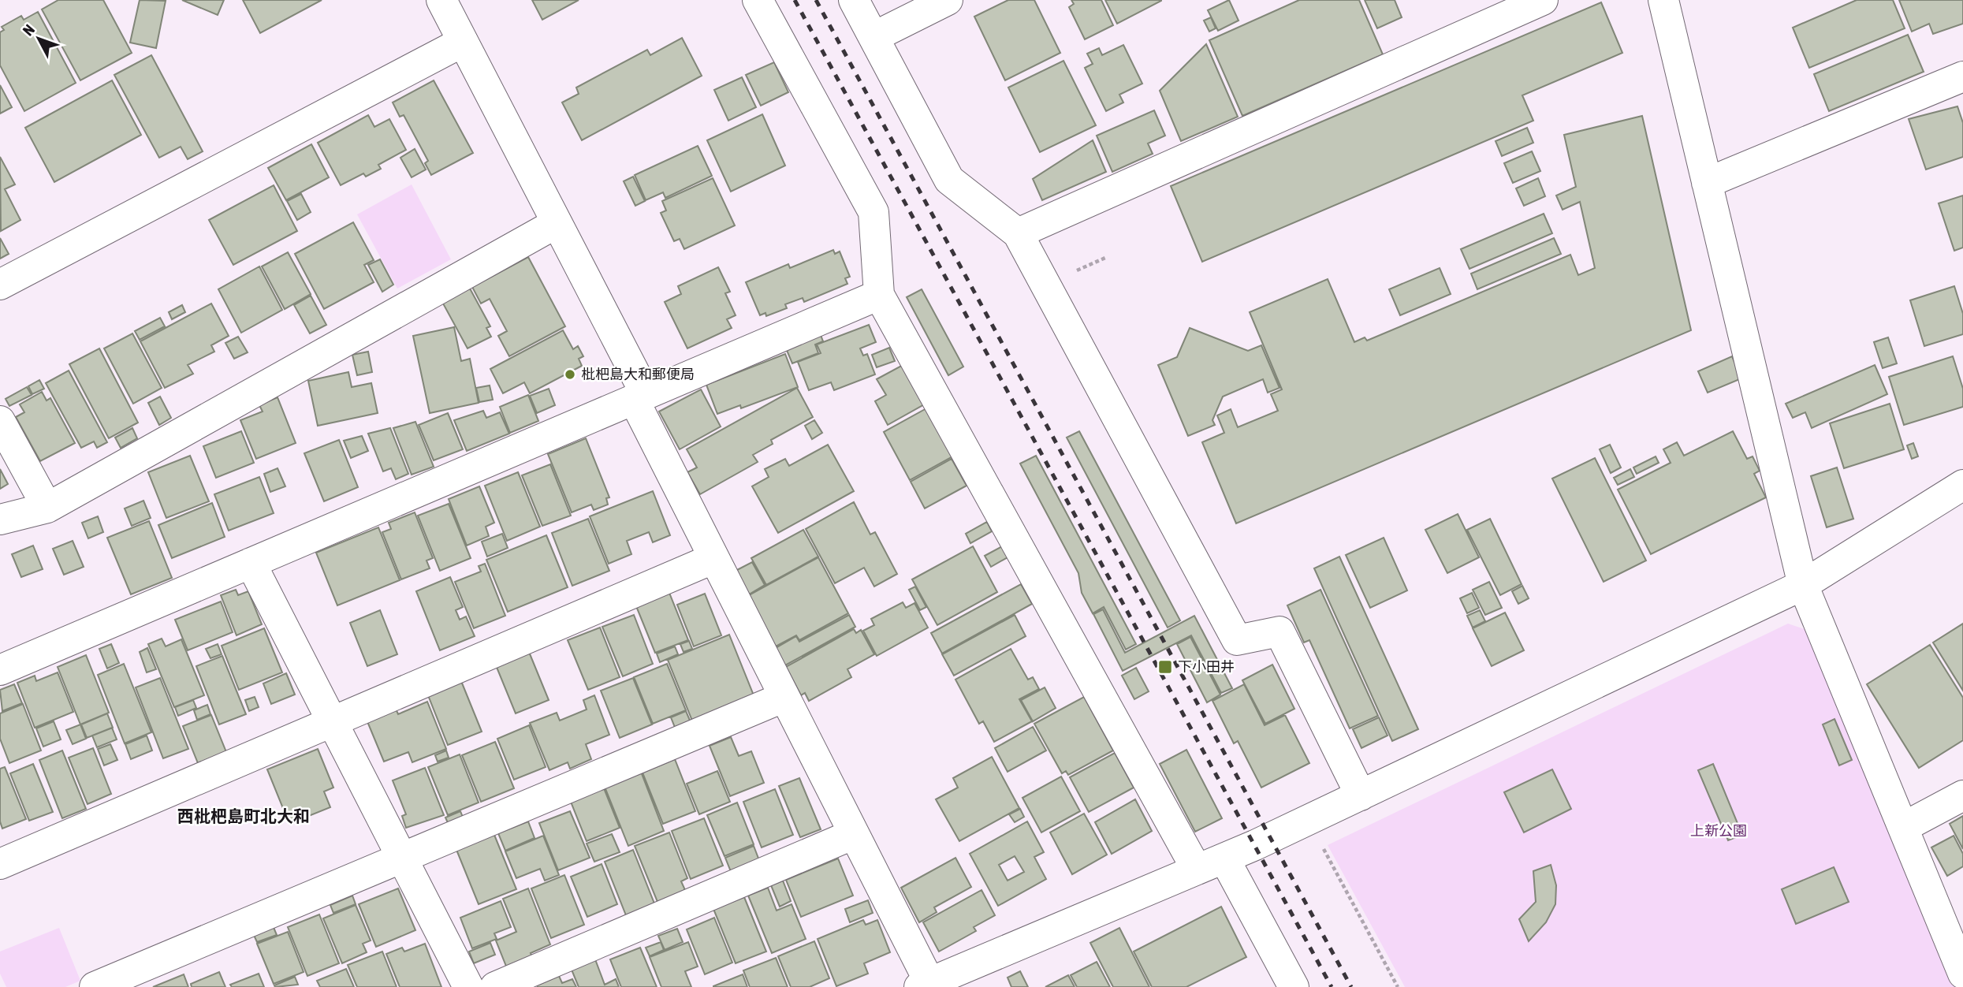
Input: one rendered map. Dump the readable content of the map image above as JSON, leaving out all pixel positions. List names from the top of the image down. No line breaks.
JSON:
{"districts":["西枇杷島町北大和"],"parks":["上新公園"],"places":{"other":["枇杷島大和郵便局"],"transit":["下小田井"]},"north":"top left"}
